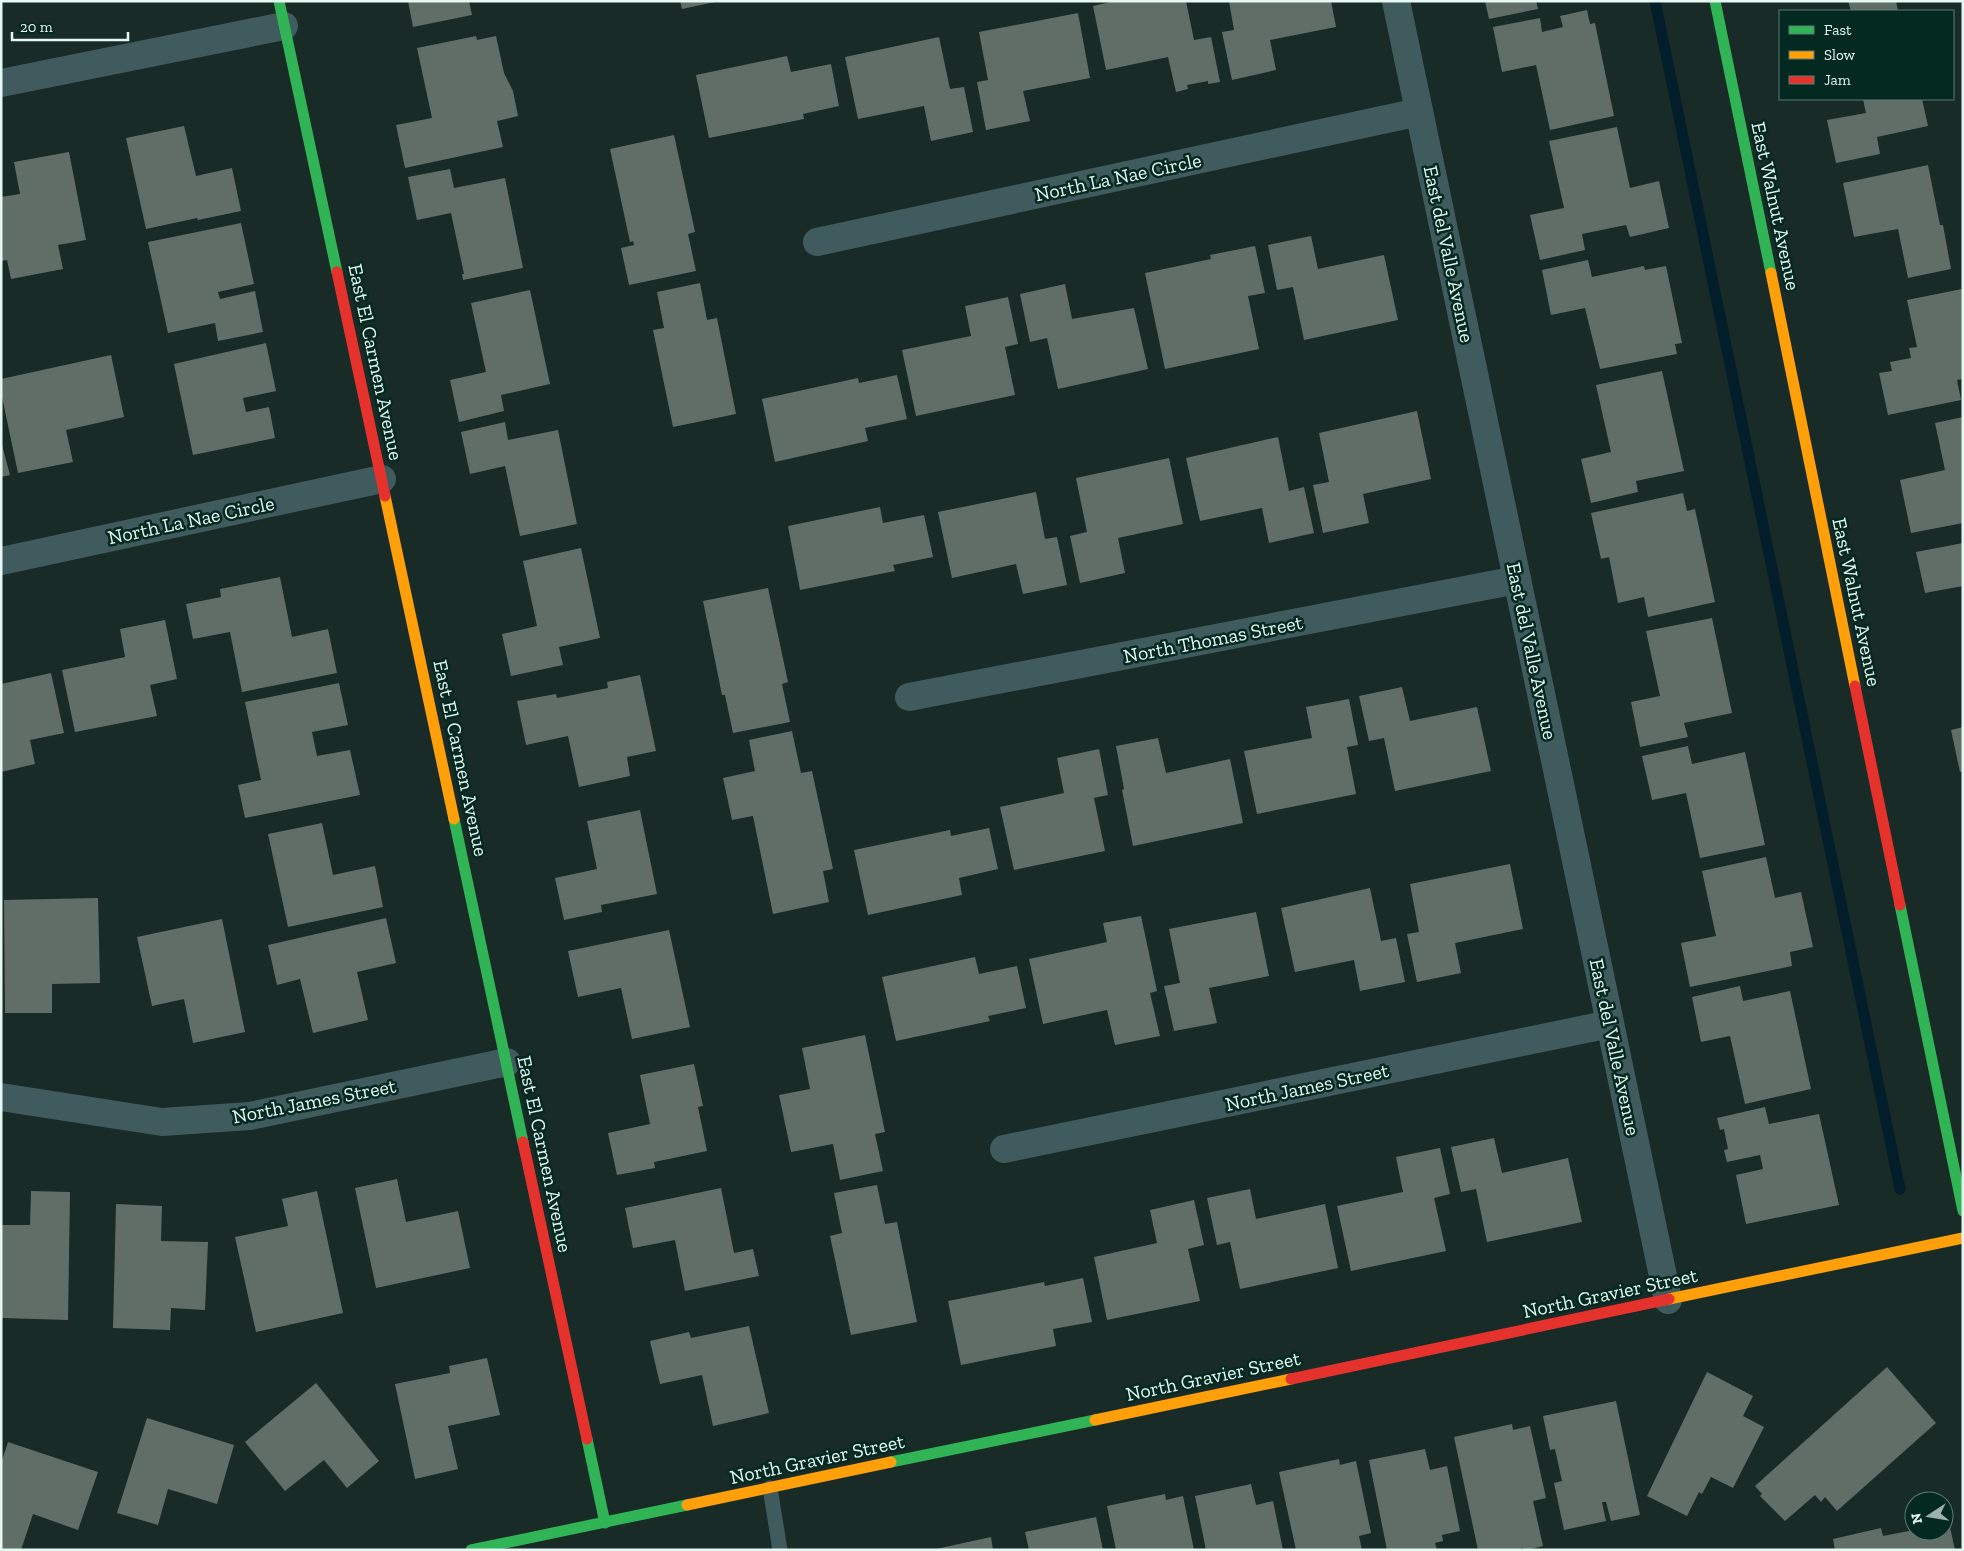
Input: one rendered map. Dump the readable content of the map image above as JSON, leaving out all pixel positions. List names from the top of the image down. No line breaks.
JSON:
{"streets":{"street":["North La Nae Circle","East Walnut Avenue","East del Valle Avenue","East El Carmen Avenue","North Thomas Street","North James Street","North Gravier Street"]},"crossings":[["North La Nae Circle","East del Valle Avenue"],["North La Nae Circle","East El Carmen Avenue"],["East del Valle Avenue","North Thomas Street"],["East del Valle Avenue","North James Street"],["East del Valle Avenue","North Gravier Street"],["East El Carmen Avenue","North James Street"],["East El Carmen Avenue","North Gravier Street"]],"legend":["Fast","Slow","Jam"],"scale_bar":"20 m","north":"left"}
